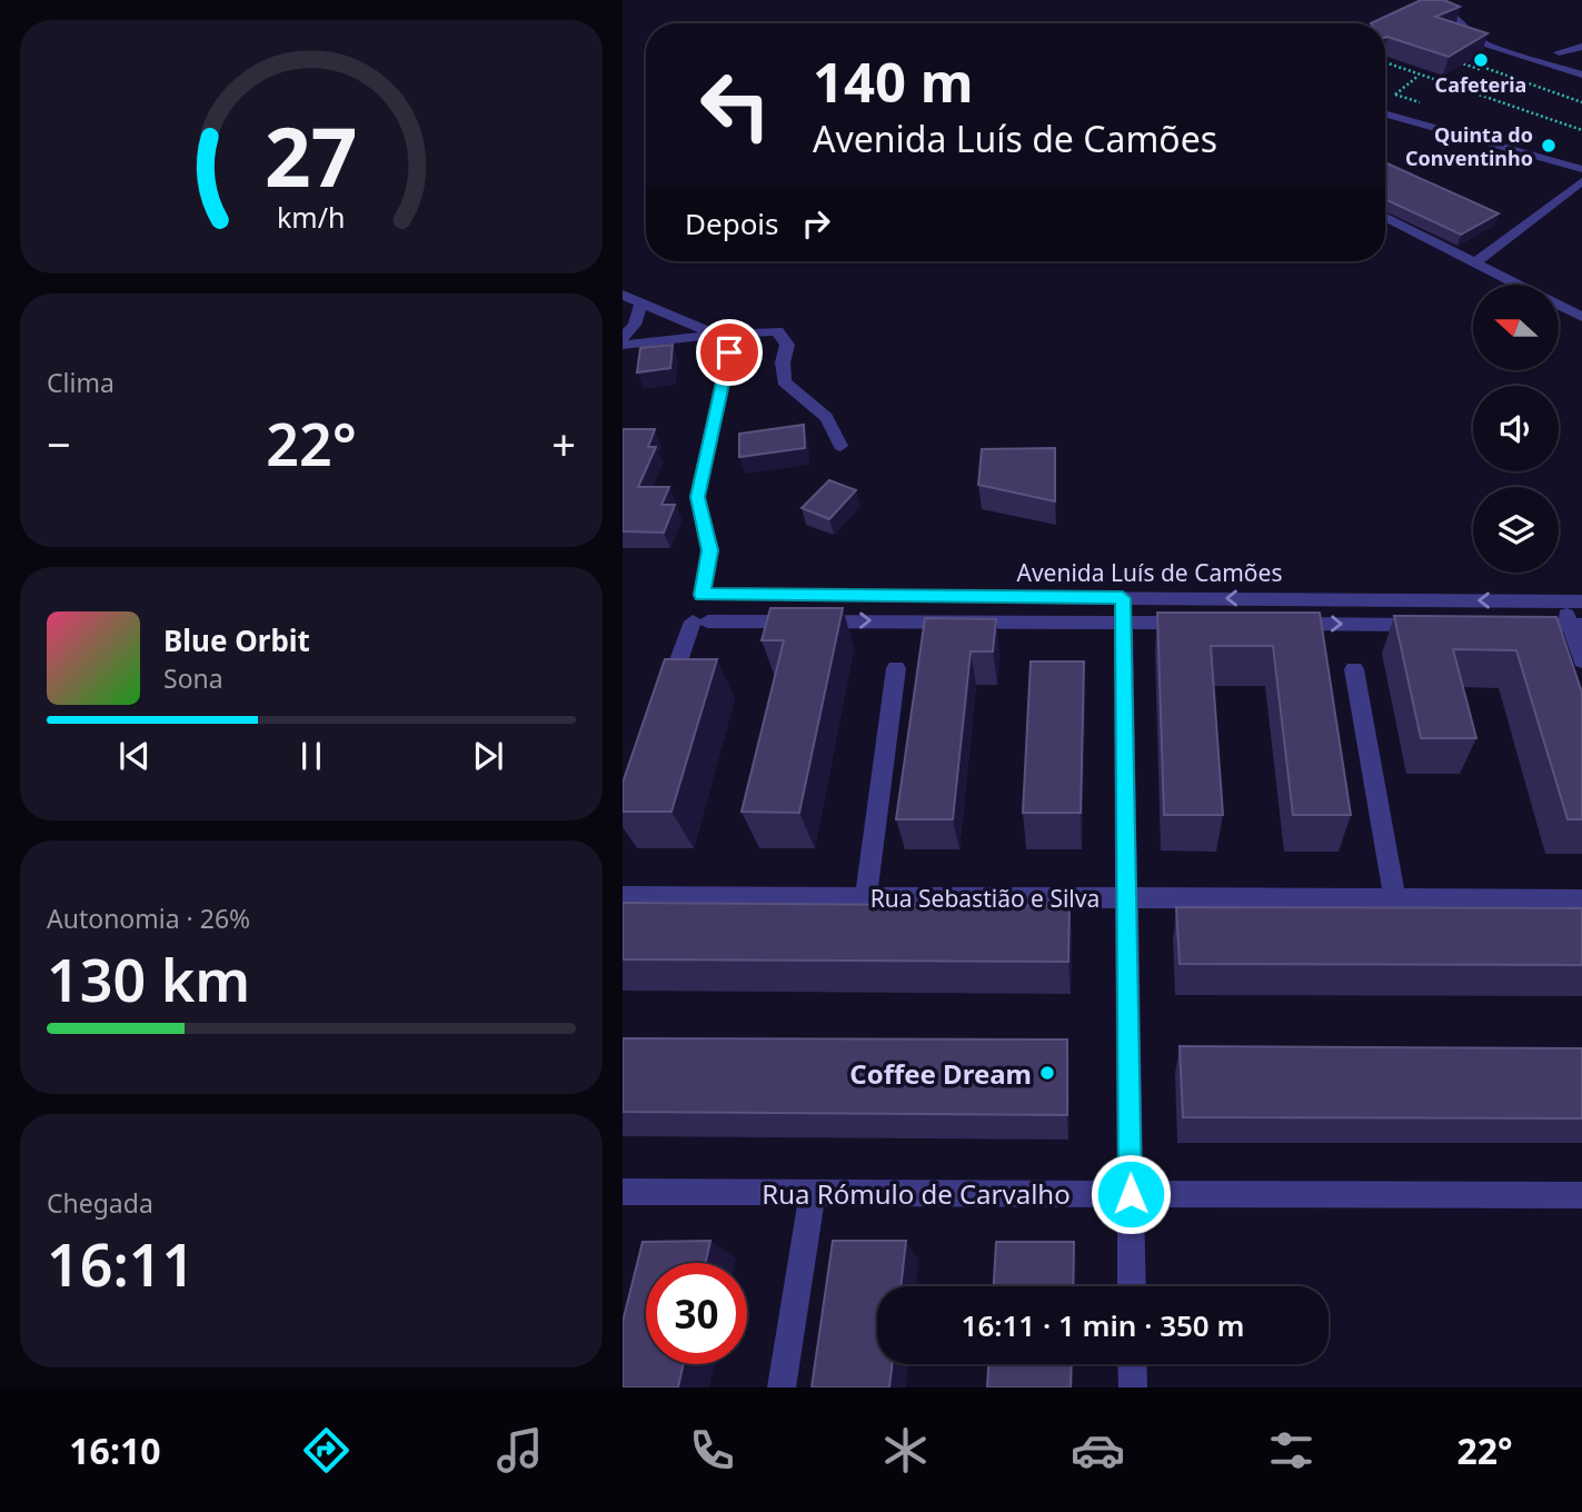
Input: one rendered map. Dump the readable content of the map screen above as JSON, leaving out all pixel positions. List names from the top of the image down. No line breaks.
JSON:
{"streets":{"street":["Avenida Luís de Camões","Rua Sebastião e Silva","Rua Rómulo de Carvalho"]},"places":["Cafeteria","Quinta do Conventinho","Coffee Dream"],"north":"left","page":{"turn":["140 m","Avenida Luís de Camões"],"then":"Depois","tile":["Clima",["Autonomia · 26%","130 km"],["Chegada","16:11"]],"heat":["−","22°","+"],"song":["Blue Orbit","Sona"],"limit":"30","trip":"16:11 · 1 min · 350 m","tabs":["16:10","22°"],"gauge":["27","km/h"]}}
